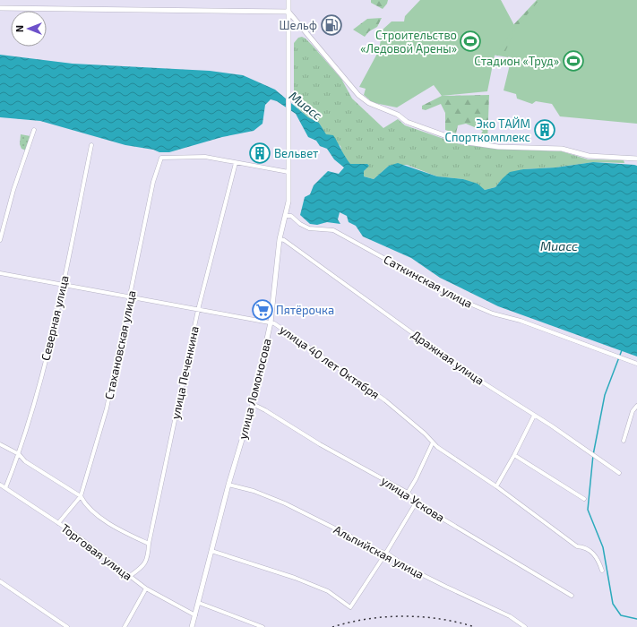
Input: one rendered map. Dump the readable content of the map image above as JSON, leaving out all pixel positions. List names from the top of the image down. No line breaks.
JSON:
{"streets":{"street":["Саткинская улица","Северная улица","Стахановская улица","Дражная улица","улица 40 лет Октября","улица Печенкина","улица Ломоносова","улица Ускова","Торговая улица","Альпийская улица"]},"crossings":[["Саткинская улица","улица Ломоносова"],["Северная улица","улица 40 лет Октября"],["Северная улица","Торговая улица"],["Стахановская улица","улица 40 лет Октября"],["Стахановская улица","улица Печенкина"],["Стахановская улица","Торговая улица"],["Дражная улица","улица Ломоносова"],["улица 40 лет Октября","улица Печенкина"],["улица 40 лет Октября","улица Ломоносова"],["улица Печенкина","Торговая улица"],["улица Ломоносова","улица Ускова"],["улица Ломоносова","Торговая улица"],["улица Ломоносова","Альпийская улица"]],"water":["Миасс"],"places":{"fuel station":["Шельф"],"sports":["Строительство «Ледовой Арены»","Стадион «Труд»"],"building":["Эко ТАЙМ Спорткомплекс","Вельвет"],"supermarket":["Пятёрочка"]},"north":"left"}
